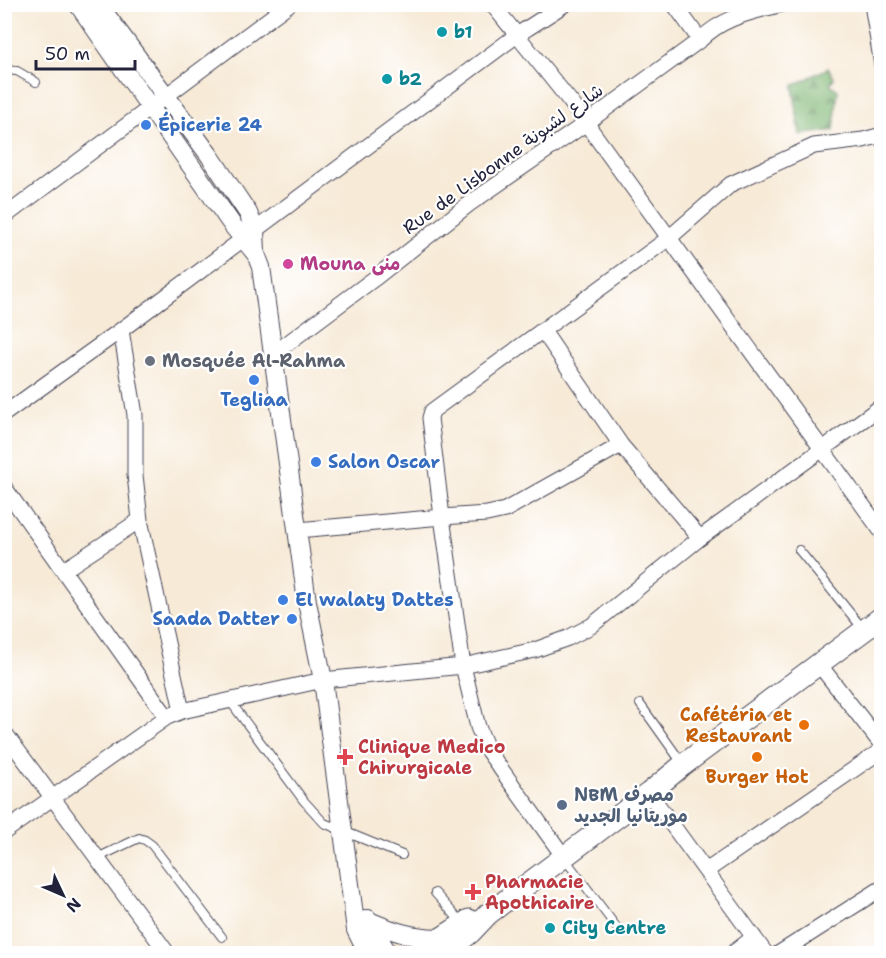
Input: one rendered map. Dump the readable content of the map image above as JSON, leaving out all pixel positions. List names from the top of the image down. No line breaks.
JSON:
{"streets":{"street":["Rue de Lisbonne شارع لشبونة"]},"places":{"other":["b1","b2","Épicerie 24","Mouna منى","Mosquée Al-Rahma","Tegliaa","Salon Oscar","El walaty Dattes","Saada Datter","Cafétéria et Restaurant","Burger Hot","NBM مصرف موريتانيا الجديد","City Centre"],"health":["Clinique Medico Chirurgicale","Pharmacie Apothicaire"]},"scale_bar":"50 m","north":"bottom right"}
